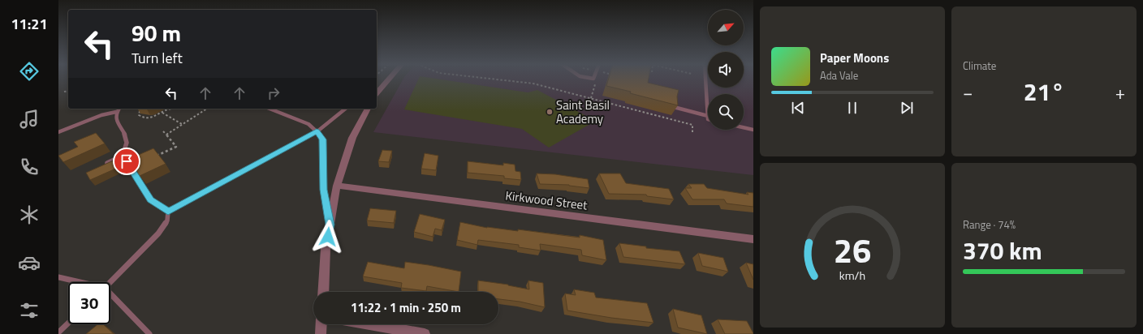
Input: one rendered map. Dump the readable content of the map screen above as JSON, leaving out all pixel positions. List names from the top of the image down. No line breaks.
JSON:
{"streets":{"street":["Kirkwood Street"]},"places":["Saint Basil Academy"],"north":"top right","page":{"tabs":"11:21","tile":["Climate",["Range · 74%","370 km"]],"turn":["90 m","Turn left"],"song":["Paper Moons","Ada Vale"],"heat":["−","21°","+"],"limit":"30","trip":"11:22 · 1 min · 250 m","gauge":["26","km/h"]}}
